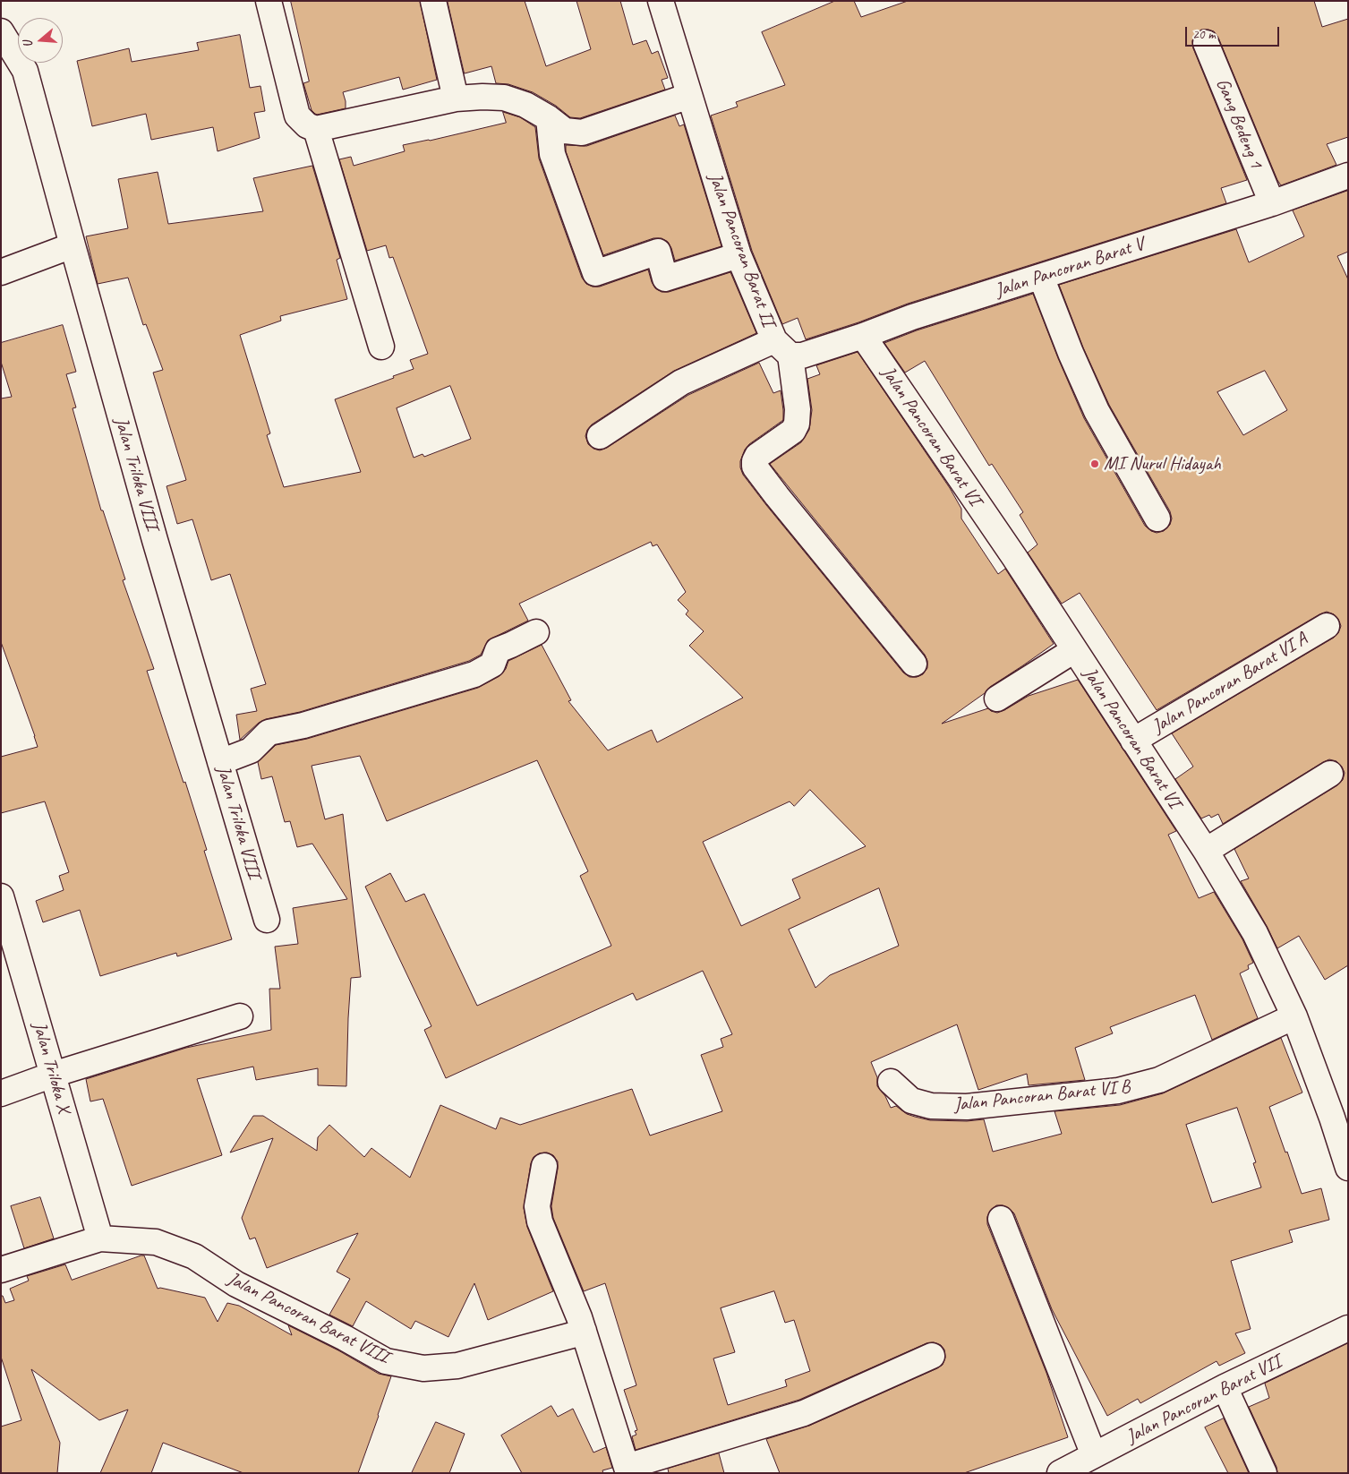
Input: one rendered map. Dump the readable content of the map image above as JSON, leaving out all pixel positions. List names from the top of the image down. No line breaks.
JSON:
{"streets":{"street":["Gang Bedeng 1","Jalan Pancoran Barat II","Jalan Pancoran Barat V","Jalan Pancoran Barat VI","Jalan Triloka VIII","Jalan Pancoran Barat VI A","Jalan Triloka X","Jalan Pancoran Barat VI B","Jalan Pancoran Barat VIII","Jalan Pancoran Barat VII"]},"crossings":[["Gang Bedeng 1","Jalan Pancoran Barat V"],["Jalan Pancoran Barat II","Jalan Pancoran Barat V"],["Jalan Pancoran Barat V","Jalan Pancoran Barat VI"],["Jalan Pancoran Barat VI","Jalan Pancoran Barat VI A"],["Jalan Pancoran Barat VI","Jalan Pancoran Barat VI B"],["Jalan Triloka X","Jalan Pancoran Barat VIII"]],"places":["MI Nurul Hidayah"],"scale_bar":"20 m","north":"left"}
